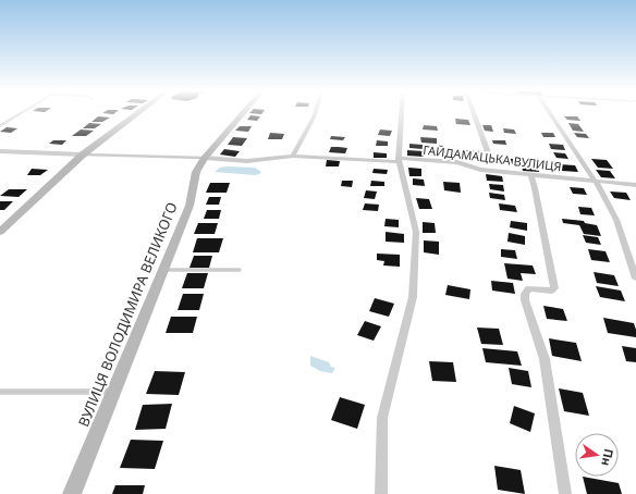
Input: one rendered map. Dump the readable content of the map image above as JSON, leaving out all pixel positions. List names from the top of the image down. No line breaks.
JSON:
{"streets":{"street":["ГАЙДАМАЦЬКА ВУЛИЦЯ","ВУЛИЦЯ ВОЛОДИМИРА ВЕЛИКОГО"]},"crossings":[["ГАЙДАМАЦЬКА ВУЛИЦЯ","ВУЛИЦЯ ВОЛОДИМИРА ВЕЛИКОГО"]],"north":"right"}
